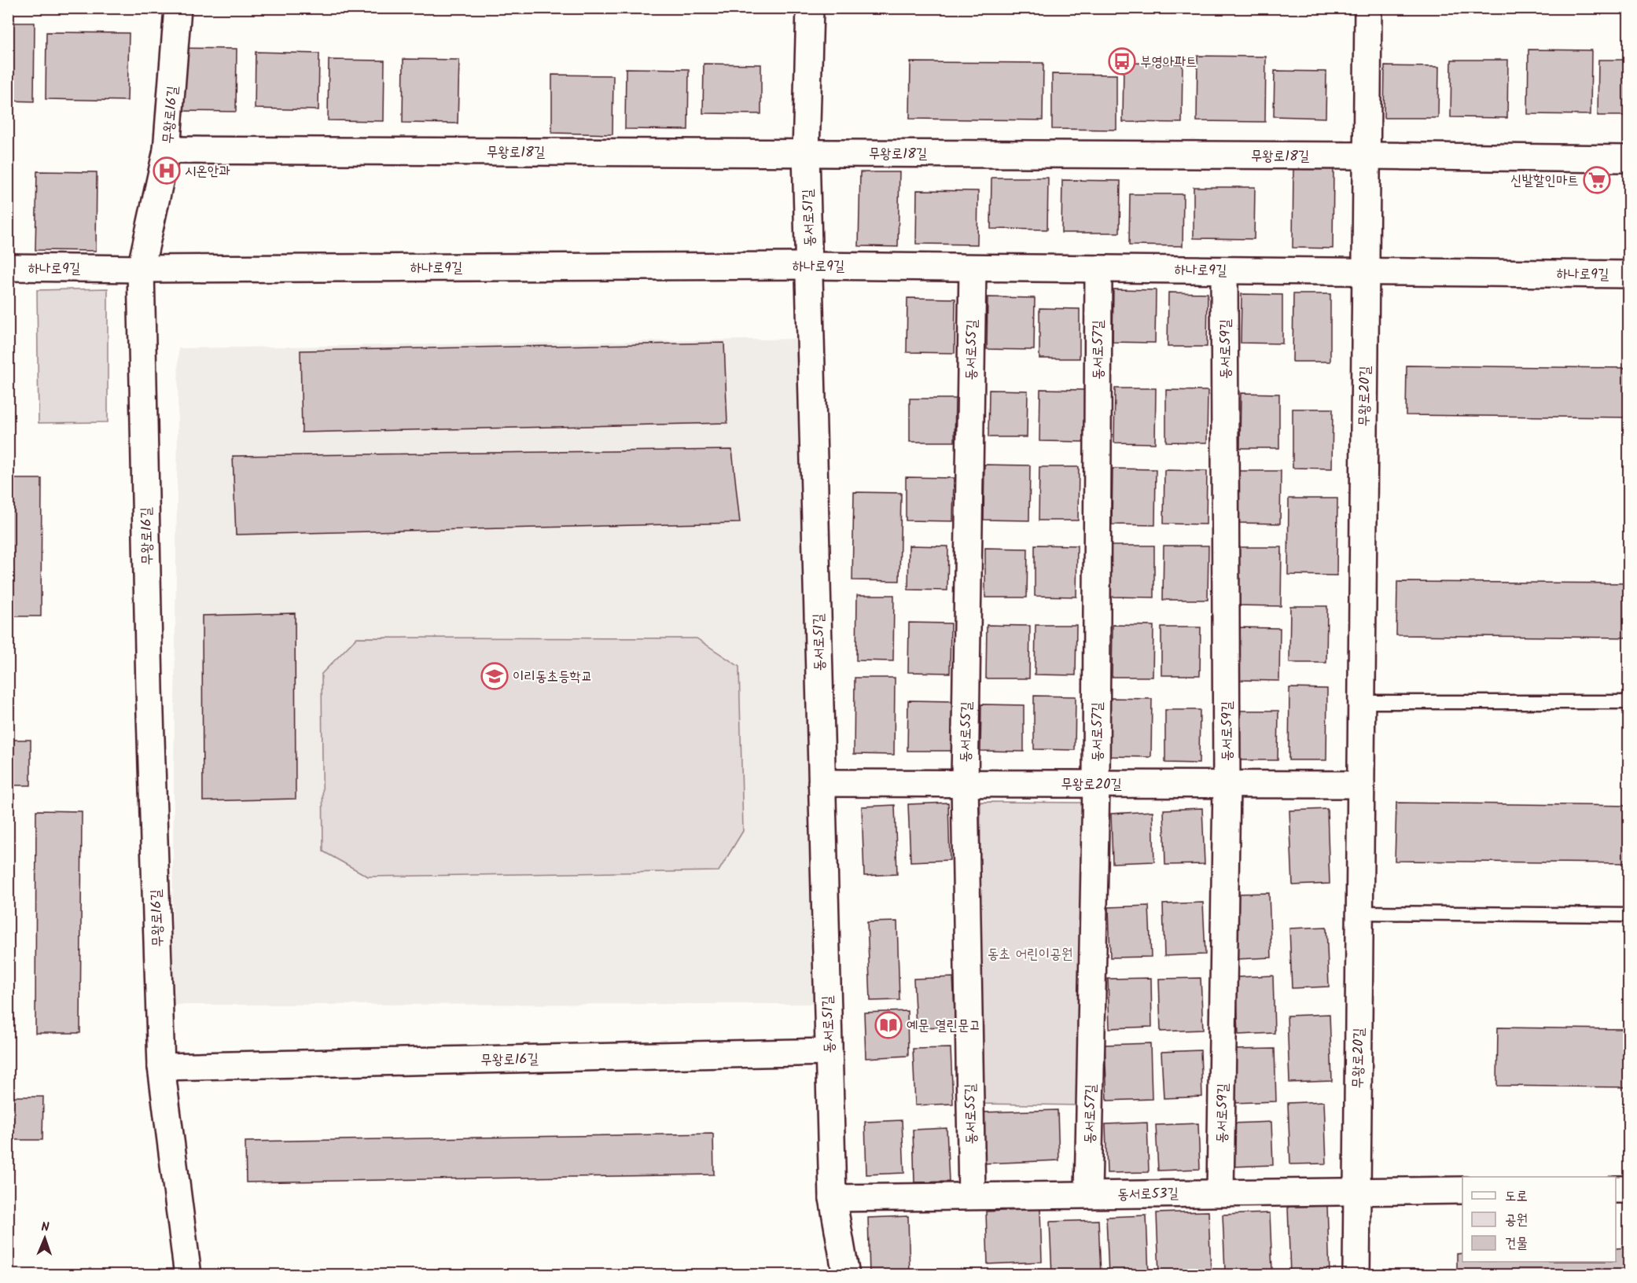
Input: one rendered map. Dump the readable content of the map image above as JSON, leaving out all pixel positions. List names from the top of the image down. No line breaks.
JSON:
{"streets":{"street":["무왕로16길","무왕로18길","동서로51길","하나로9길","동서로59길","동서로55길","동서로57길","무왕로20길","동서로53길"]},"crossings":[["무왕로16길","무왕로18길"],["무왕로16길","동서로51길"],["무왕로16길","하나로9길"],["무왕로18길","동서로51길"],["무왕로18길","무왕로20길"],["동서로51길","하나로9길"],["동서로51길","무왕로20길"],["동서로51길","동서로53길"],["하나로9길","동서로59길"],["하나로9길","동서로55길"],["하나로9길","동서로57길"],["하나로9길","무왕로20길"],["동서로59길","무왕로20길"],["동서로59길","동서로53길"],["동서로55길","무왕로20길"],["동서로55길","동서로53길"],["동서로57길","무왕로20길"],["동서로57길","동서로53길"],["무왕로20길","동서로53길"]],"parks":["동초 어린이공원"],"places":{"bus stop":["부영아파트"],"hospital":["시온안과"],"supermarket":["신발할인마트"],"school or university":["이리동초등학교"],"library":["예문 열린문고"]},"legend":["도로","공원","건물"],"north":"top"}
